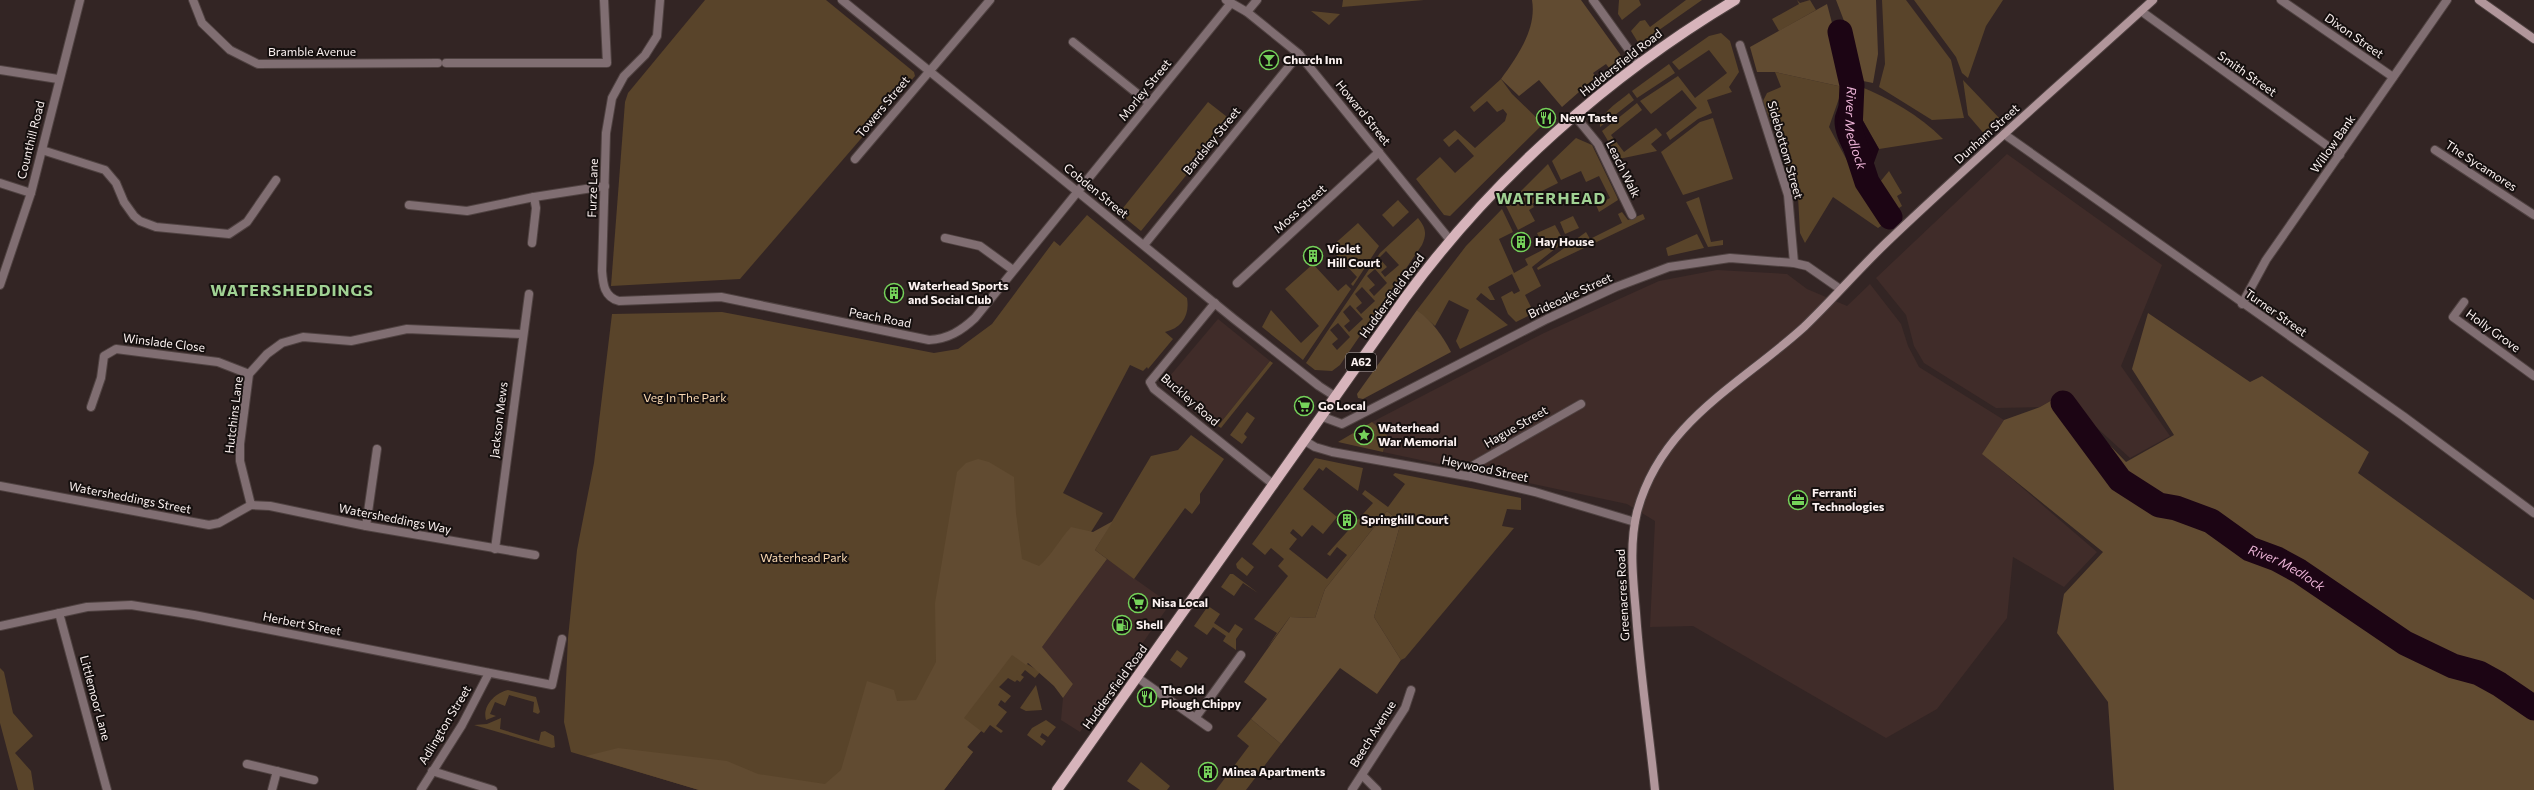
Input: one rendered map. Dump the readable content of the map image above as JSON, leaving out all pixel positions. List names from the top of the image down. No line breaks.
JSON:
{"streets":{"main road":["Huddersfield Road","A62"],"street":["Dixon Street","Bramble Avenue","Smith Street","Morley Street","Towers Street","Howard Street","Dunham Street","Counthill Road","Bardsley Street","Willow Bank","Sidebottom Street","The Sycamores","Leach Walk","Furze Lane","Cobden Street","Moss Street","Brideoake Street","Turner Street","Peach Road","Holly Grove","Winslade Close","Buckley Road","Hutchins Lane","Jackson Mews","Hague Street","Heywood Street","Watersheddings Street","Watersheddings Way","Greenacres Road","Herbert Street","Littlemoor Lane","Adlington Street","Beech Avenue"]},"crossings":[["Dixon Street","Willow Bank"],["Huddersfield Road","Howard Street"],["Huddersfield Road","Leach Walk"],["Huddersfield Road","Cobden Street"],["Huddersfield Road","Brideoake Street"],["Huddersfield Road","Buckley Road"],["Huddersfield Road","Heywood Street"],["Smith Street","Dunham Street"],["Smith Street","Willow Bank"],["Morley Street","Howard Street"],["Morley Street","Cobden Street"],["Morley Street","Peach Road"],["Towers Street","Cobden Street"],["Howard Street","Bardsley Street"],["Howard Street","Moss Street"],["Dunham Street","Brideoake Street"],["Dunham Street","Turner Street"],["Dunham Street","Greenacres Road"],["Bardsley Street","Cobden Street"],["Willow Bank","Turner Street"],["Sidebottom Street","Brideoake Street"],["Furze Lane","Peach Road"],["Cobden Street","Peach Road"],["Cobden Street","Buckley Road"],["Brideoake Street","Greenacres Road"],["Winslade Close","Hutchins Lane"],["Hutchins Lane","Jackson Mews"],["Hutchins Lane","Watersheddings Street"],["Hutchins Lane","Watersheddings Way"],["Jackson Mews","Watersheddings Way"],["Hague Street","Heywood Street"],["Heywood Street","Greenacres Road"],["Watersheddings Street","Watersheddings Way"],["Herbert Street","Littlemoor Lane"],["Herbert Street","Adlington Street"]],"districts":["WATERHEAD","WATERSHEDDINGS"],"water":["River Medlock"],"parks":["Veg In The Park","Waterhead Park"],"places":{"bar":["Church Inn"],"restaurant":["New Taste","The Old Plough Chippy"],"building":["Hay House","Violet Hill Court","Waterhead Sports and Social Club","Springhill Court","Minea Apartments"],"supermarket":["Go Local","Nisa Local"],"place":["Waterhead War Memorial"],"office":["Ferranti Technologies"],"fuel station":["Shell"]}}
